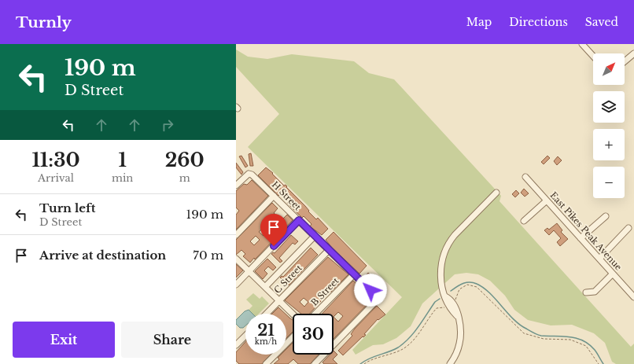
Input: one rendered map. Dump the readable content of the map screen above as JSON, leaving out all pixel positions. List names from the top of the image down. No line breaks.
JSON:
{"streets":{"street":["H Street","East Pikes Peak Avenue","C Street","B Street"]},"crossings":[["H Street","C Street"],["H Street","B Street"]],"north":"top right","page":{"header":"Turnly","nav":["Map","Directions","Saved"],"turn":["190 m","D Street"],"map_buttons":["+","−"],"eta":["11:30","Arrival","1","min","260","m"],"list":[{"name":"Turn left","note":"D Street","value":"190 m"},{"name":"Arrive at destination","value":"70 m"}],"speed":"21 km/h","limit":"30","buttons":["Exit","Share"]}}
